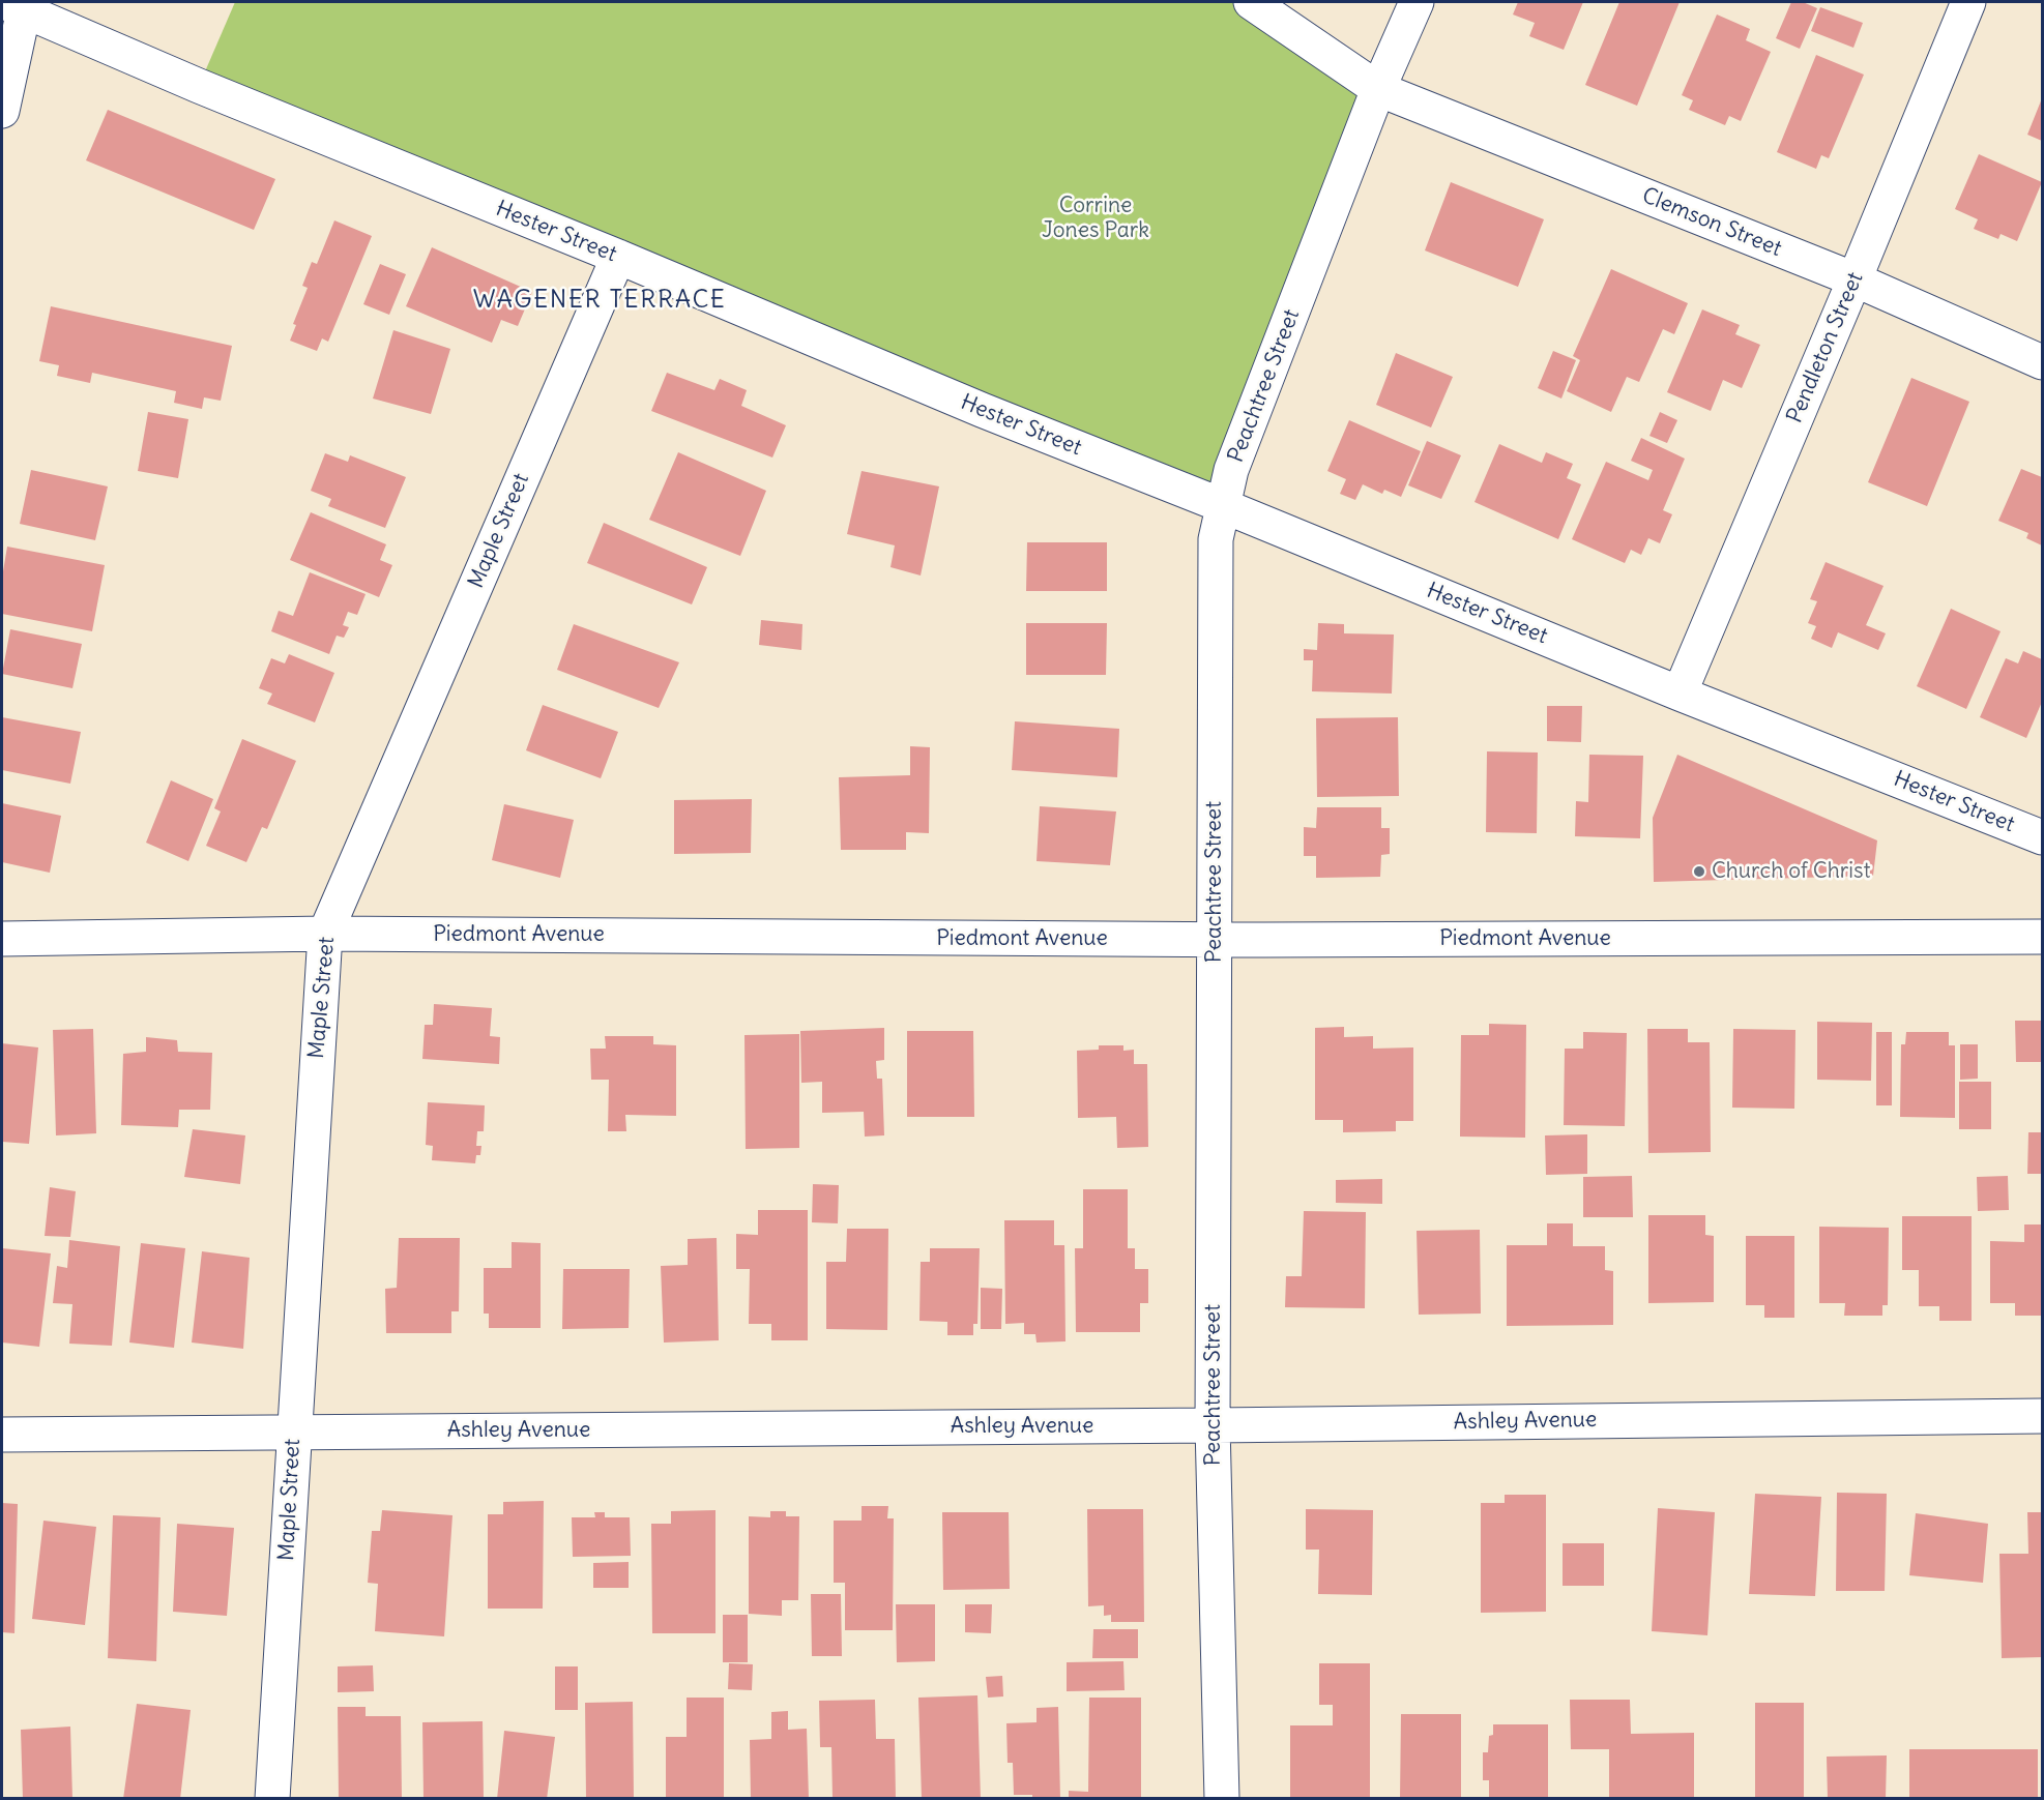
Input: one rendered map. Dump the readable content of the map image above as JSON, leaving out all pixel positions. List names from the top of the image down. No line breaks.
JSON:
{"streets":{"street":["Clemson Street","Hester Street","Pendleton Street","Peachtree Street","Maple Street","Piedmont Avenue","Ashley Avenue"]},"crossings":[["Clemson Street","Pendleton Street"],["Clemson Street","Peachtree Street"],["Hester Street","Pendleton Street"],["Hester Street","Peachtree Street"],["Hester Street","Maple Street"],["Peachtree Street","Piedmont Avenue"],["Peachtree Street","Ashley Avenue"],["Maple Street","Piedmont Avenue"],["Maple Street","Ashley Avenue"]],"districts":["WAGENER TERRACE"],"parks":["Corrine Jones Park"],"places":["Church of Christ"]}
